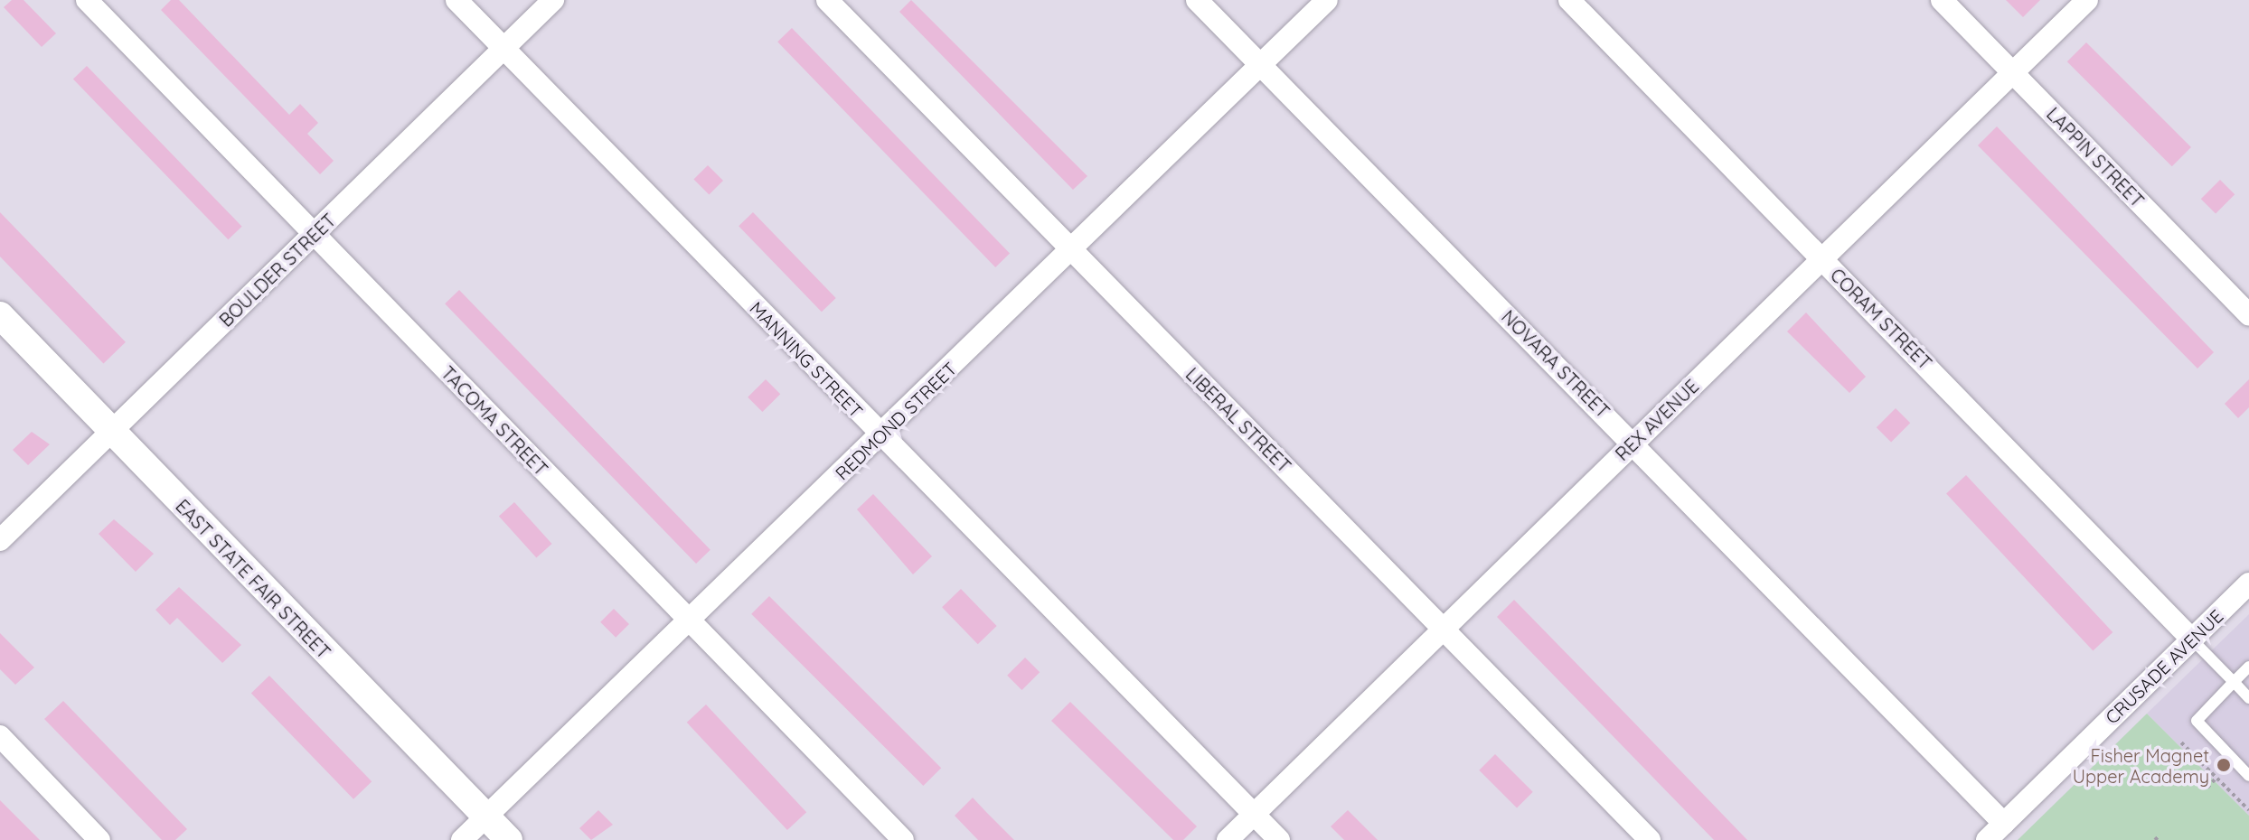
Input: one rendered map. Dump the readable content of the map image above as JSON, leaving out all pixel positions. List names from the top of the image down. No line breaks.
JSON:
{"streets":{"street":["LAPPIN STREET","BOULDER STREET","CORAM STREET","MANNING STREET","NOVARA STREET","LIBERAL STREET","REX AVENUE","TACOMA STREET","REDMOND STREET","EAST STATE FAIR STREET","CRUSADE AVENUE"]},"crossings":[["LAPPIN STREET","REX AVENUE"],["BOULDER STREET","MANNING STREET"],["BOULDER STREET","TACOMA STREET"],["BOULDER STREET","EAST STATE FAIR STREET"],["CORAM STREET","REX AVENUE"],["CORAM STREET","CRUSADE AVENUE"],["MANNING STREET","REX AVENUE"],["MANNING STREET","REDMOND STREET"],["NOVARA STREET","REX AVENUE"],["NOVARA STREET","REDMOND STREET"],["NOVARA STREET","CRUSADE AVENUE"],["LIBERAL STREET","REX AVENUE"],["LIBERAL STREET","REDMOND STREET"],["TACOMA STREET","REDMOND STREET"],["REDMOND STREET","EAST STATE FAIR STREET"]],"places":["Fisher Magnet Upper Academy"]}
